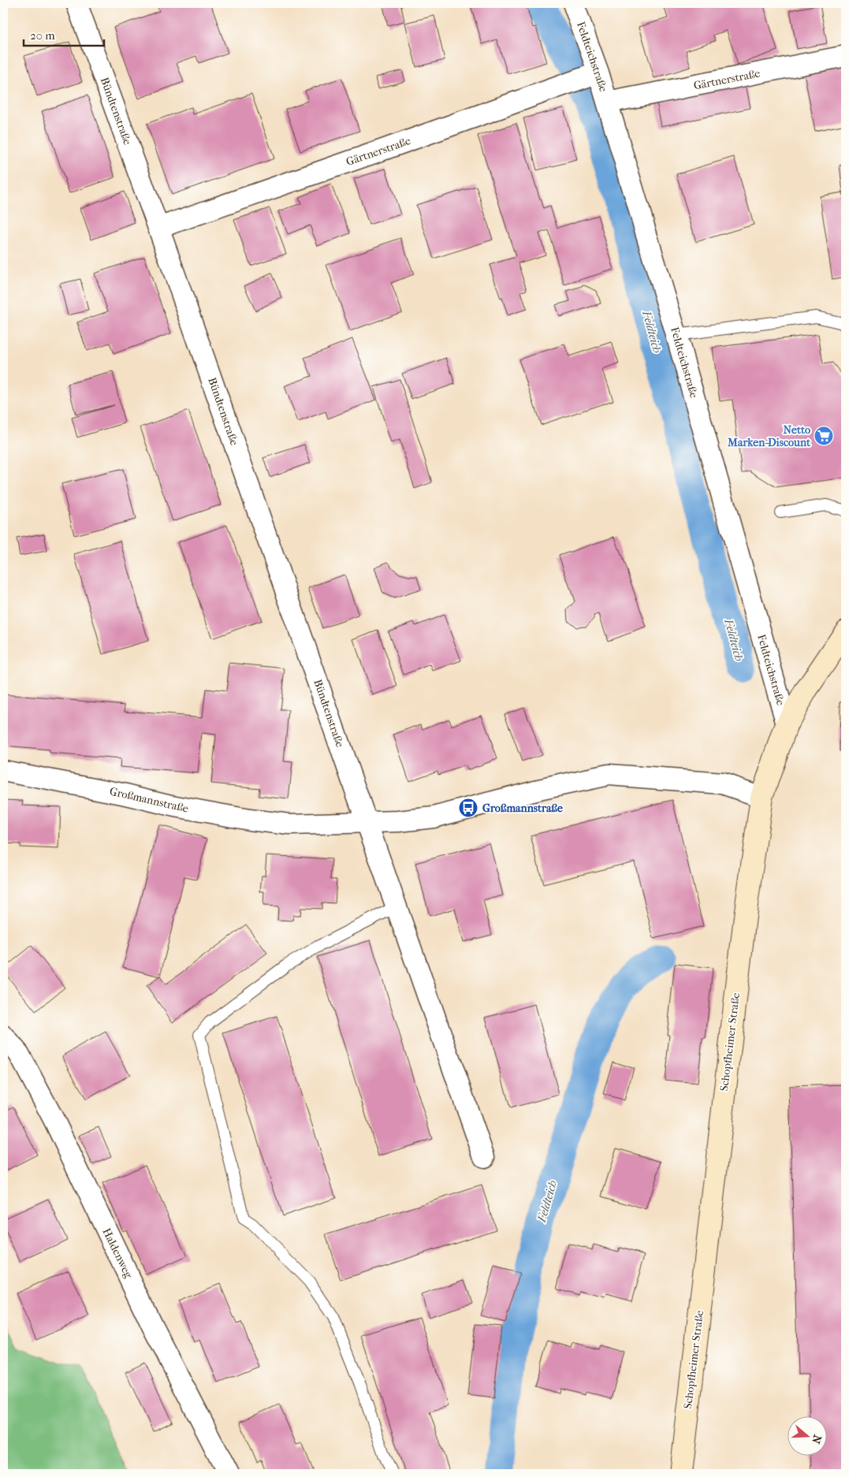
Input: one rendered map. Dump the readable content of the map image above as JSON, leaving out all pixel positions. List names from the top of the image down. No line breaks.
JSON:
{"streets":{"main road":["Schopfheimer Straße"],"street":["Feldteichstraße","Gärtnerstraße","Bündtenstraße","Großmannstraße","Haldenweg"]},"crossings":[["Feldteichstraße","Gärtnerstraße"],["Feldteichstraße","Schopfheimer Straße"],["Gärtnerstraße","Bündtenstraße"],["Bündtenstraße","Großmannstraße"],["Großmannstraße","Schopfheimer Straße"]],"water":["Feldteich"],"places":{"supermarket":["Netto Marken-Discount"],"bus stop":["Großmannstraße"]},"scale_bar":"20 m","north":"right"}
